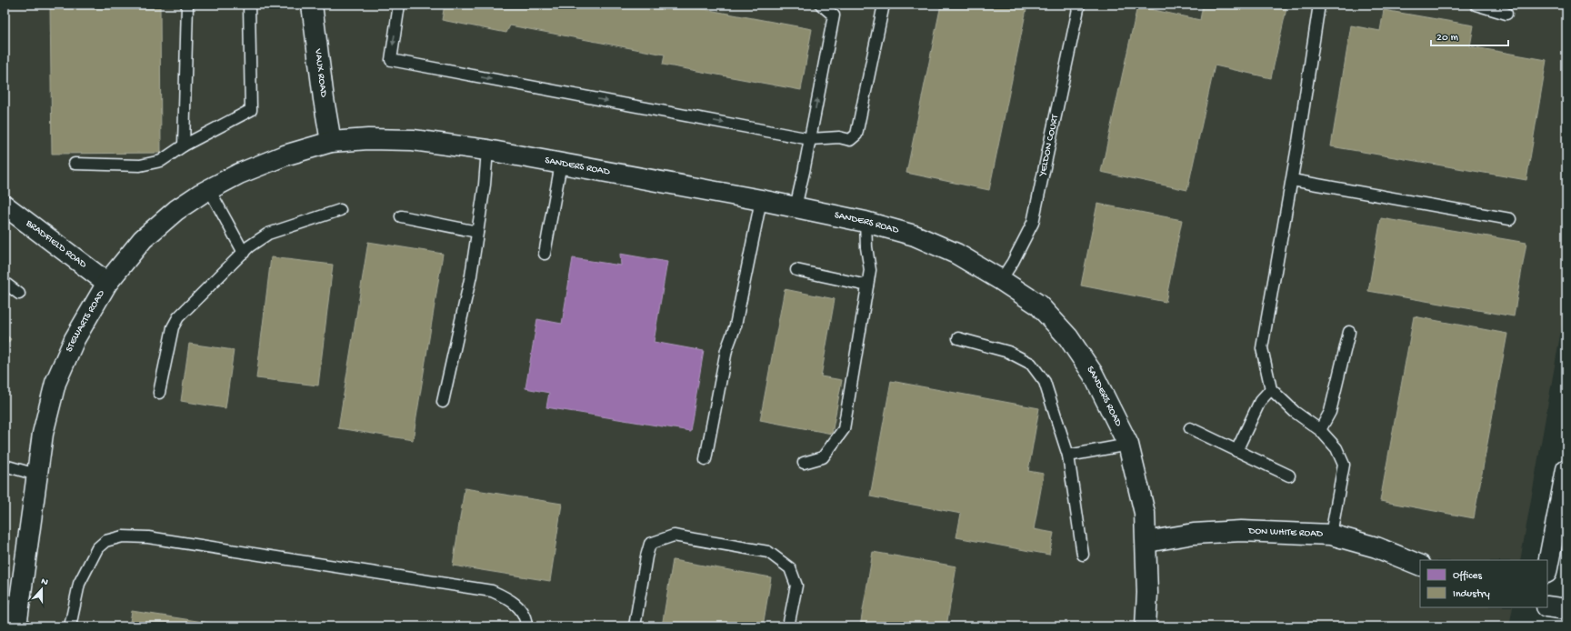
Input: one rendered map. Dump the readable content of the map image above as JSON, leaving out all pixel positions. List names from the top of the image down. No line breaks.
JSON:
{"streets":{"street":["VAUX ROAD","SANDERS ROAD","BRADFIELD ROAD","STEWARTS ROAD","DON WHITE ROAD"],"lane":["YELDON COURT"]},"crossings":[["VAUX ROAD","SANDERS ROAD"],["VAUX ROAD","STEWARTS ROAD"],["YELDON COURT","SANDERS ROAD"],["SANDERS ROAD","STEWARTS ROAD"],["SANDERS ROAD","DON WHITE ROAD"],["BRADFIELD ROAD","STEWARTS ROAD"]],"legend":["Offices","Industry"],"scale_bar":"20 m","north":"top"}
